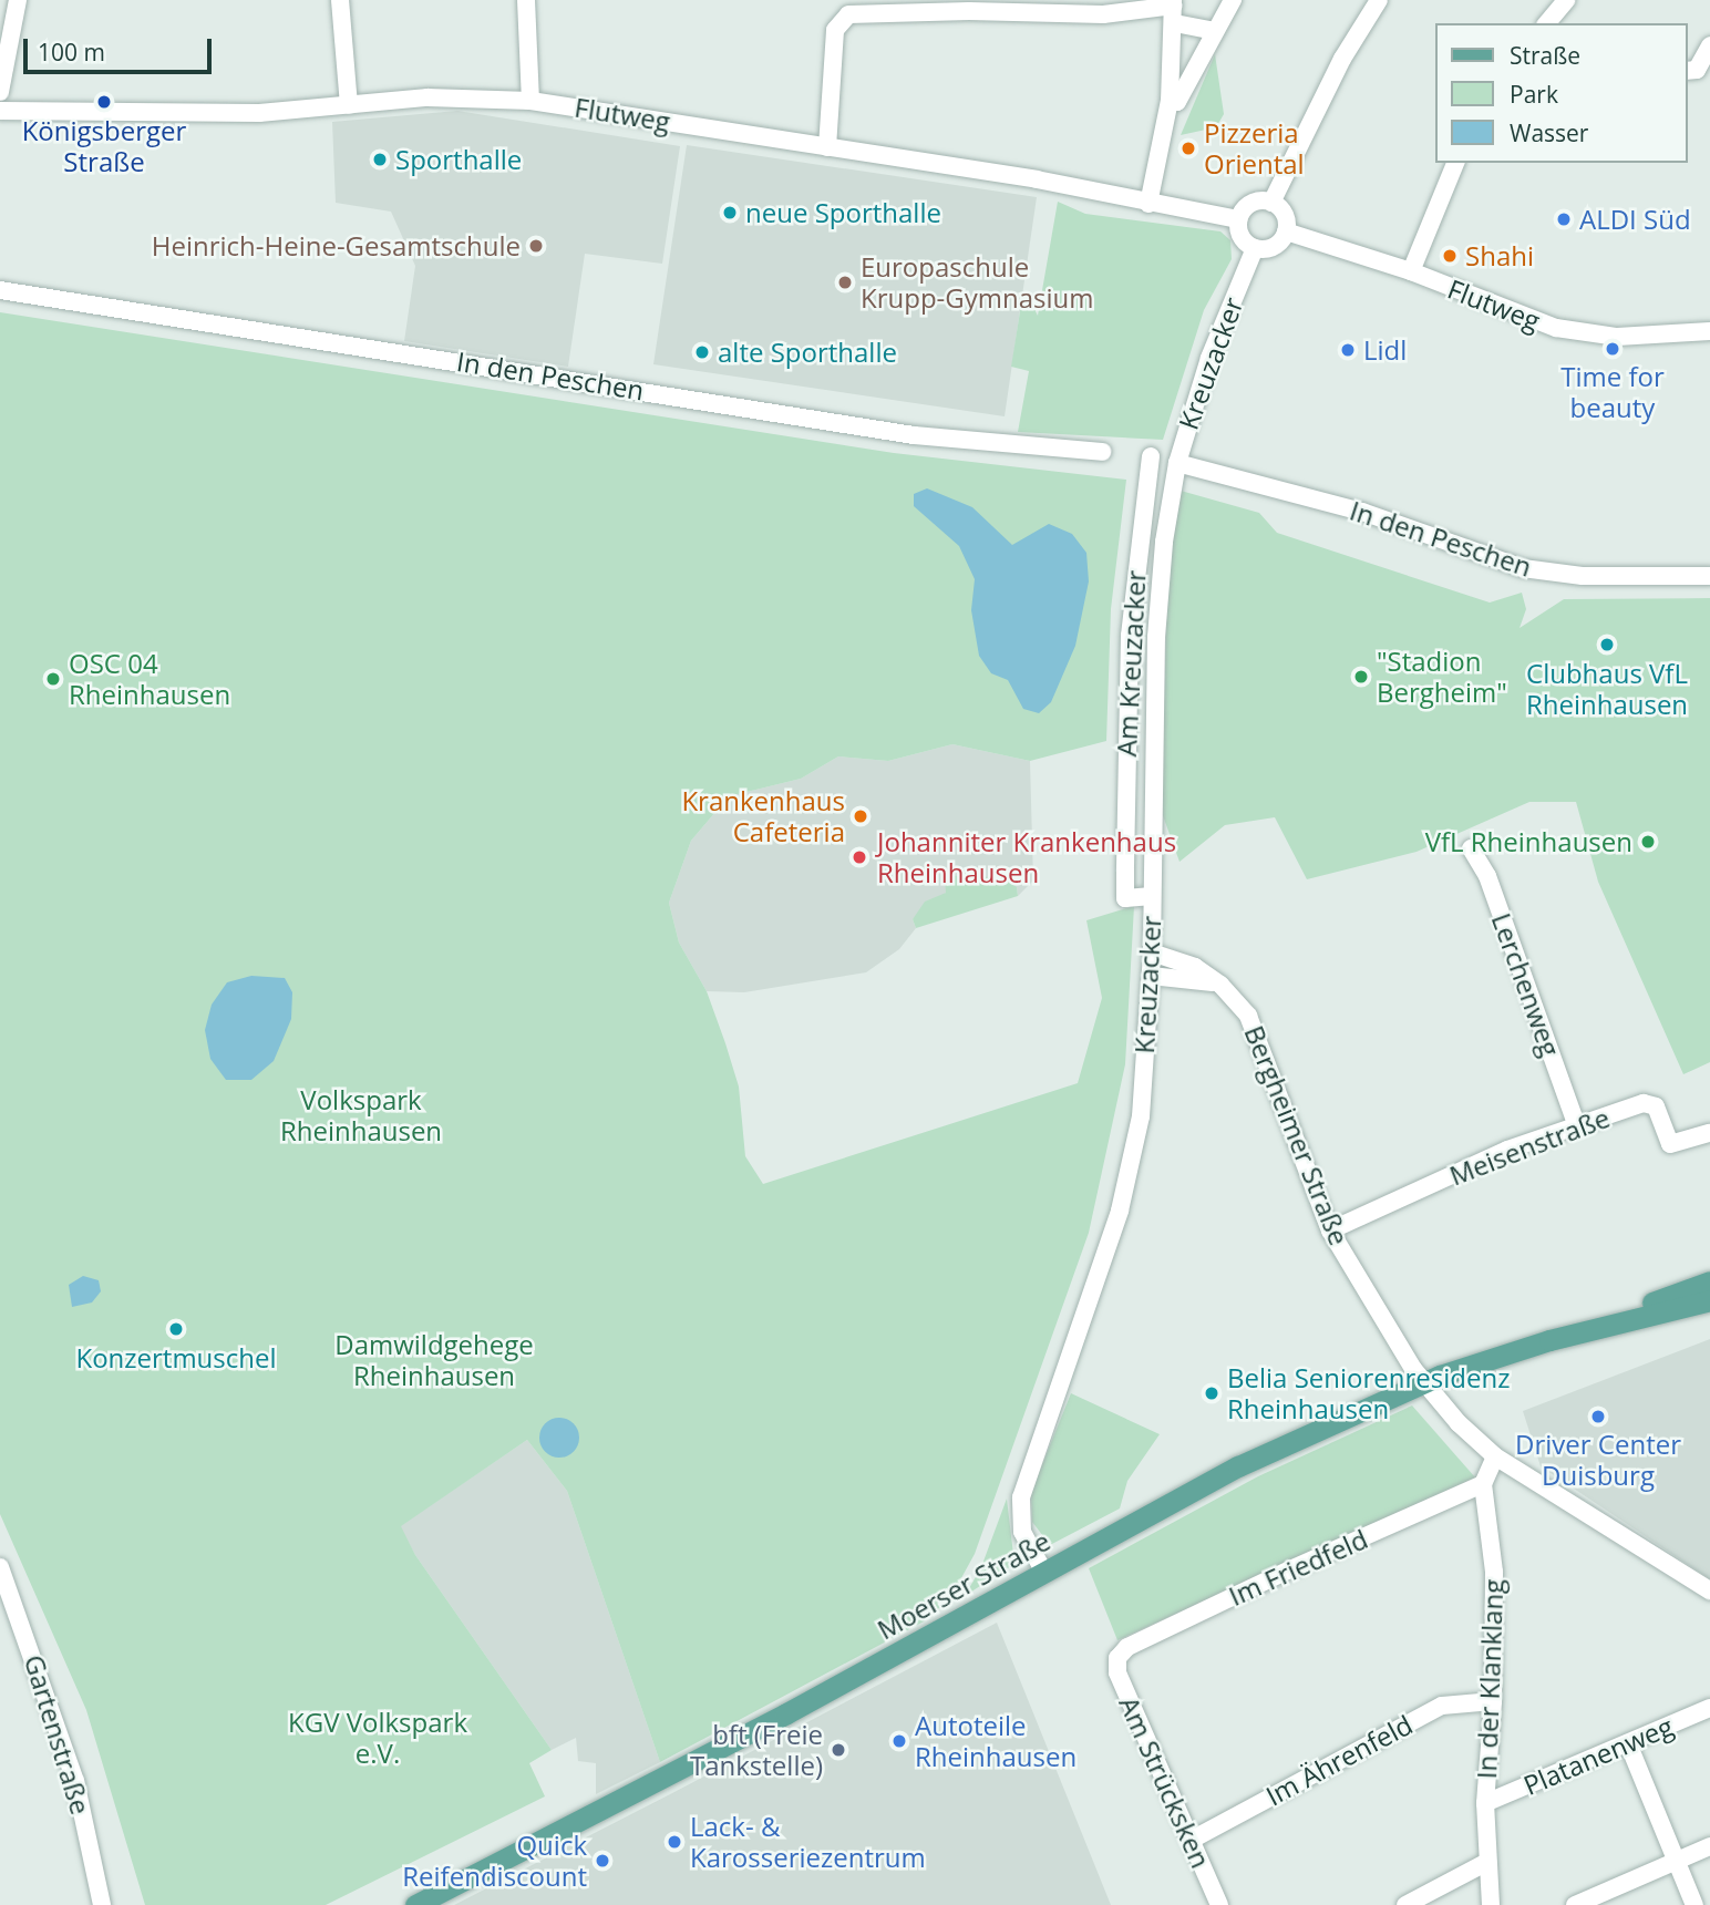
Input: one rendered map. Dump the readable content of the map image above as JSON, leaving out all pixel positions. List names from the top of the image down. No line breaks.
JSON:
{"streets":{"main road":["Moerser Straße"],"street":["Flutweg","Kreuzacker","In den Peschen","Am Kreuzacker","Lerchenweg","Bergheimer Straße","Meisenstraße","Im Friedfeld","In der Klanklang","Gartenstraße","Platanenweg","Im Ährenfeld","Am Strücksken"]},"crossings":[["Flutweg","Kreuzacker"],["Kreuzacker","In den Peschen"],["Kreuzacker","Am Kreuzacker"],["Kreuzacker","Bergheimer Straße"],["Kreuzacker","Moerser Straße"],["Lerchenweg","Meisenstraße"],["Bergheimer Straße","Meisenstraße"],["Bergheimer Straße","Moerser Straße"],["Im Friedfeld","In der Klanklang"],["Im Friedfeld","Am Strücksken"],["In der Klanklang","Platanenweg"],["In der Klanklang","Im Ährenfeld"],["Im Ährenfeld","Am Strücksken"]],"parks":["Volkspark Rheinhausen","Damwildgehege Rheinhausen","KGV Volkspark e.V."],"places":["Königsberger Straße","Pizzeria Oriental","Sporthalle","neue Sporthalle","ALDI Süd","Heinrich-Heine-Gesamtschule","Shahi","Europaschule Krupp-Gymnasium","Time for beauty","Lidl","alte Sporthalle","Clubhaus VfL Rheinhausen","\"Stadion Bergheim\"","OSC 04 Rheinhausen","Krankenhaus Cafeteria","VfL Rheinhausen","Johanniter Krankenhaus Rheinhausen","Konzertmuschel","Belia Seniorenresidenz Rheinhausen","Driver Center Duisburg","Autoteile Rheinhausen","bft (Freie Tankstelle)","Lack- & Karosseriezentrum","Quick Reifendiscount"],"legend":["Straße","Park","Wasser"],"scale_bar":"100 m"}
